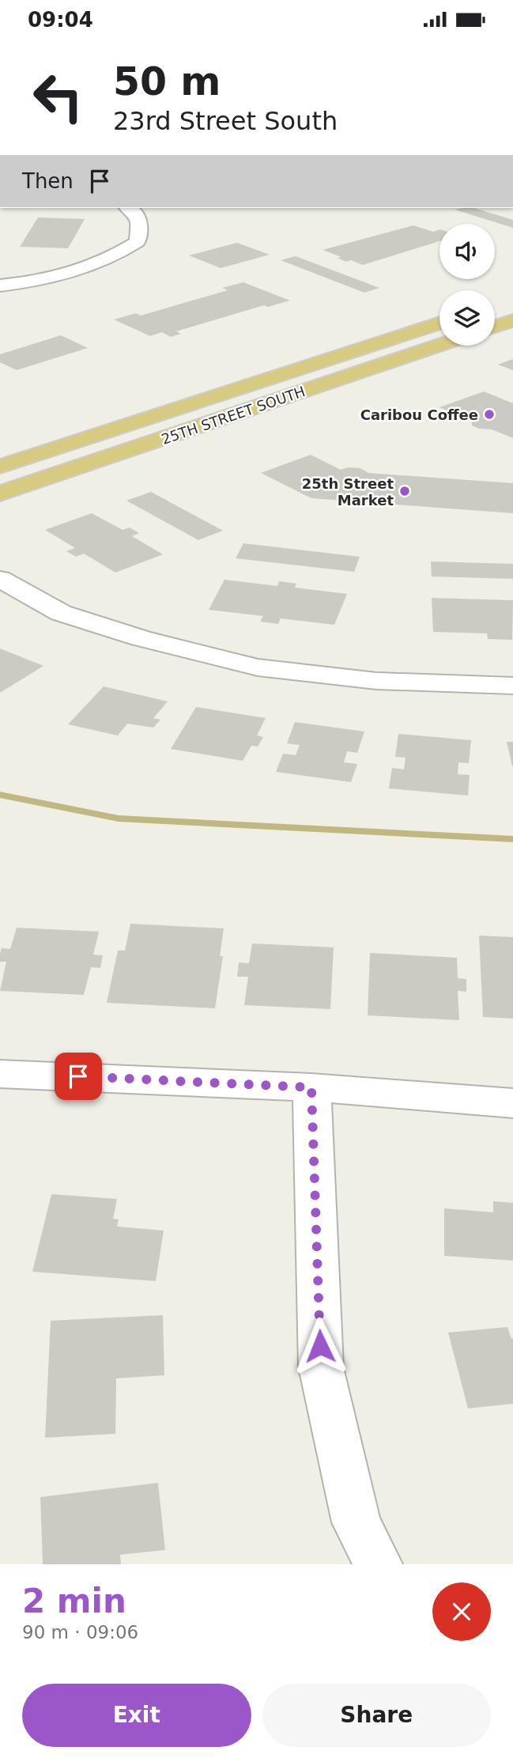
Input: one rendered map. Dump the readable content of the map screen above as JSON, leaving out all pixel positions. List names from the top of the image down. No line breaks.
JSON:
{"streets":{"main road":["25TH STREET SOUTH"]},"places":["Caribou Coffee","25th Street Market"],"page":{"status":"09:04","turn":["50 m","23rd Street South"],"then":"Then","heading":["2 min","90 m · 09:06"],"buttons":["Exit","Share"]}}
